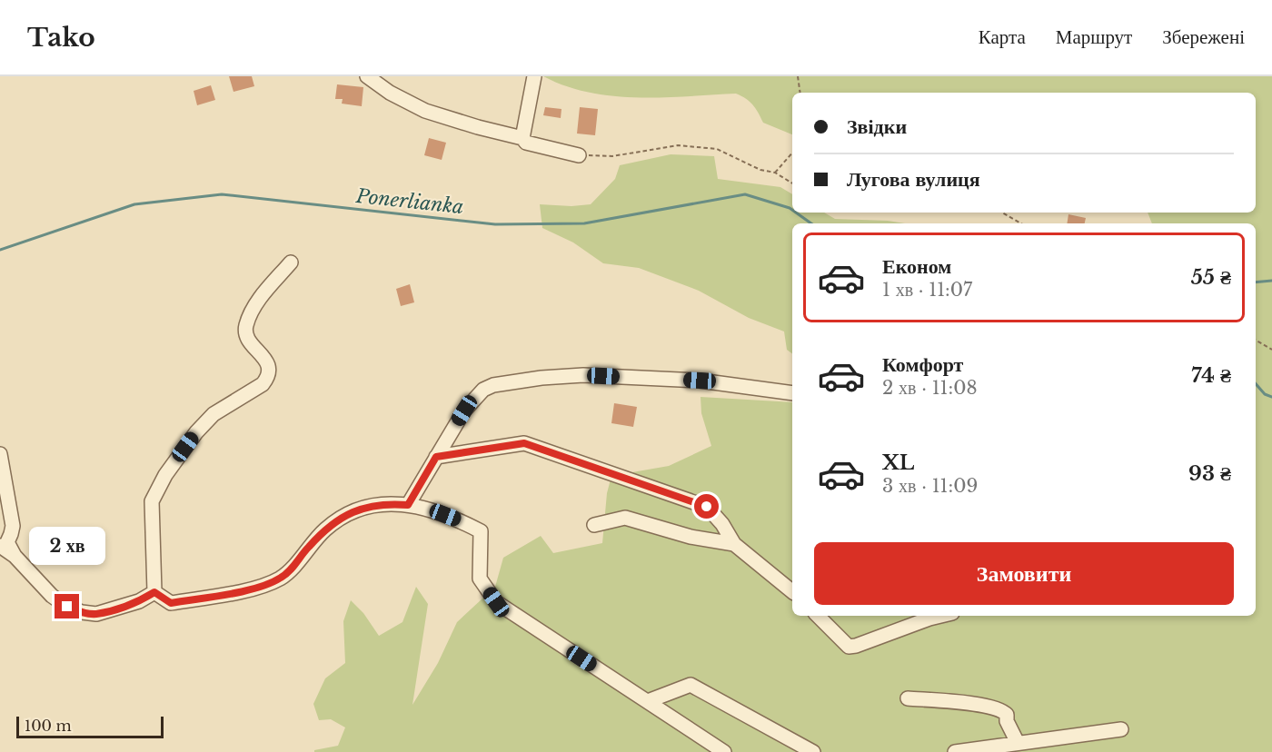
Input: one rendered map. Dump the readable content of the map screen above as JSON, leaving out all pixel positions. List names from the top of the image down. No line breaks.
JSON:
{"water":["Ponerlianka"],"scale_bar":"100 m","page":{"header":"Tako","nav":["Карта","Маршрут","Збережені"],"banner":["Звідки","Лугова вулиця"],"list":[{"name":"Економ","note":"1 хв · 11:07","value":"55 ₴"},{"name":"Комфорт","note":"2 хв · 11:08","value":"74 ₴"},{"name":"XL","note":"3 хв · 11:09","value":"93 ₴"}],"bubble":"2 хв","buttons":"Замовити","scale":"100 m"}}
